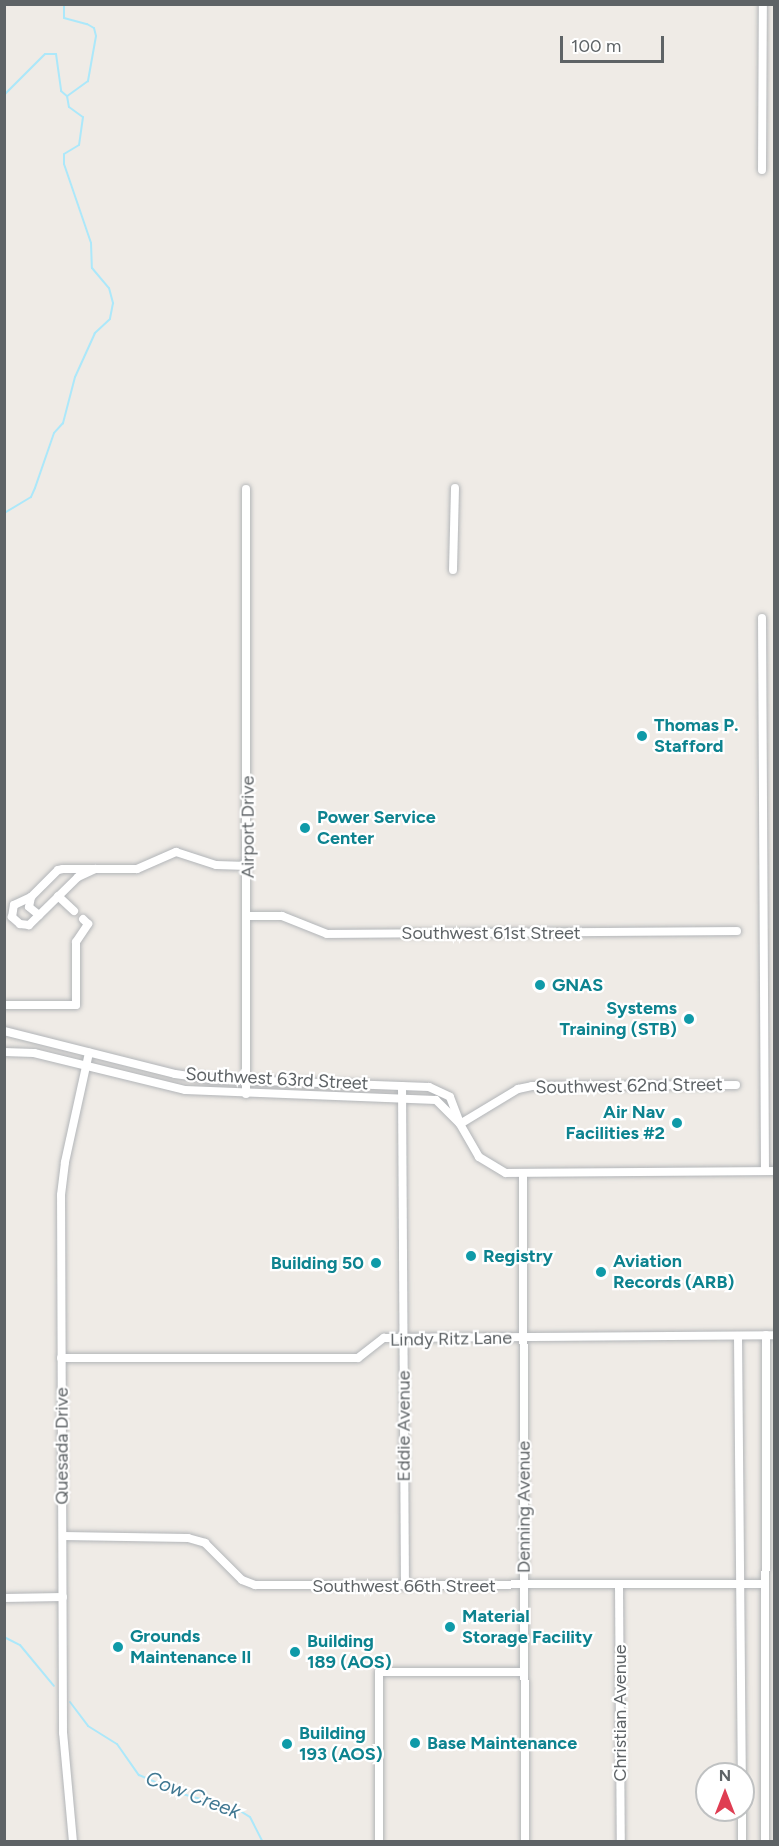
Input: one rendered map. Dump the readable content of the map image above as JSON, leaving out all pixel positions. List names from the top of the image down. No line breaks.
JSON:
{"streets":{"street":["Airport Drive","Southwest 61st Street","Southwest 63rd Street","Southwest 62nd Street","Lindy Ritz Lane","Eddie Avenue","Quesada Drive","Denning Avenue","Southwest 66th Street","Christian Avenue"]},"crossings":[["Airport Drive","Southwest 61st Street"],["Airport Drive","Southwest 63rd Street"],["Southwest 63rd Street","Southwest 62nd Street"],["Southwest 63rd Street","Eddie Avenue"],["Southwest 63rd Street","Quesada Drive"],["Southwest 63rd Street","Denning Avenue"],["Lindy Ritz Lane","Eddie Avenue"],["Lindy Ritz Lane","Quesada Drive"],["Lindy Ritz Lane","Denning Avenue"],["Eddie Avenue","Southwest 66th Street"],["Quesada Drive","Southwest 66th Street"],["Denning Avenue","Southwest 66th Street"],["Southwest 66th Street","Christian Avenue"]],"water":["Cow Creek"],"places":["Thomas P. Stafford","Power Service Center","GNAS","Systems Training (STB)","Air Nav Facilities #2","Registry","Building 50","Aviation Records (ARB)","Material Storage Facility","Grounds Maintenance II","Building 189 (AOS)","Base Maintenance","Building 193 (AOS)"],"scale_bar":"100 m","north":"top"}
